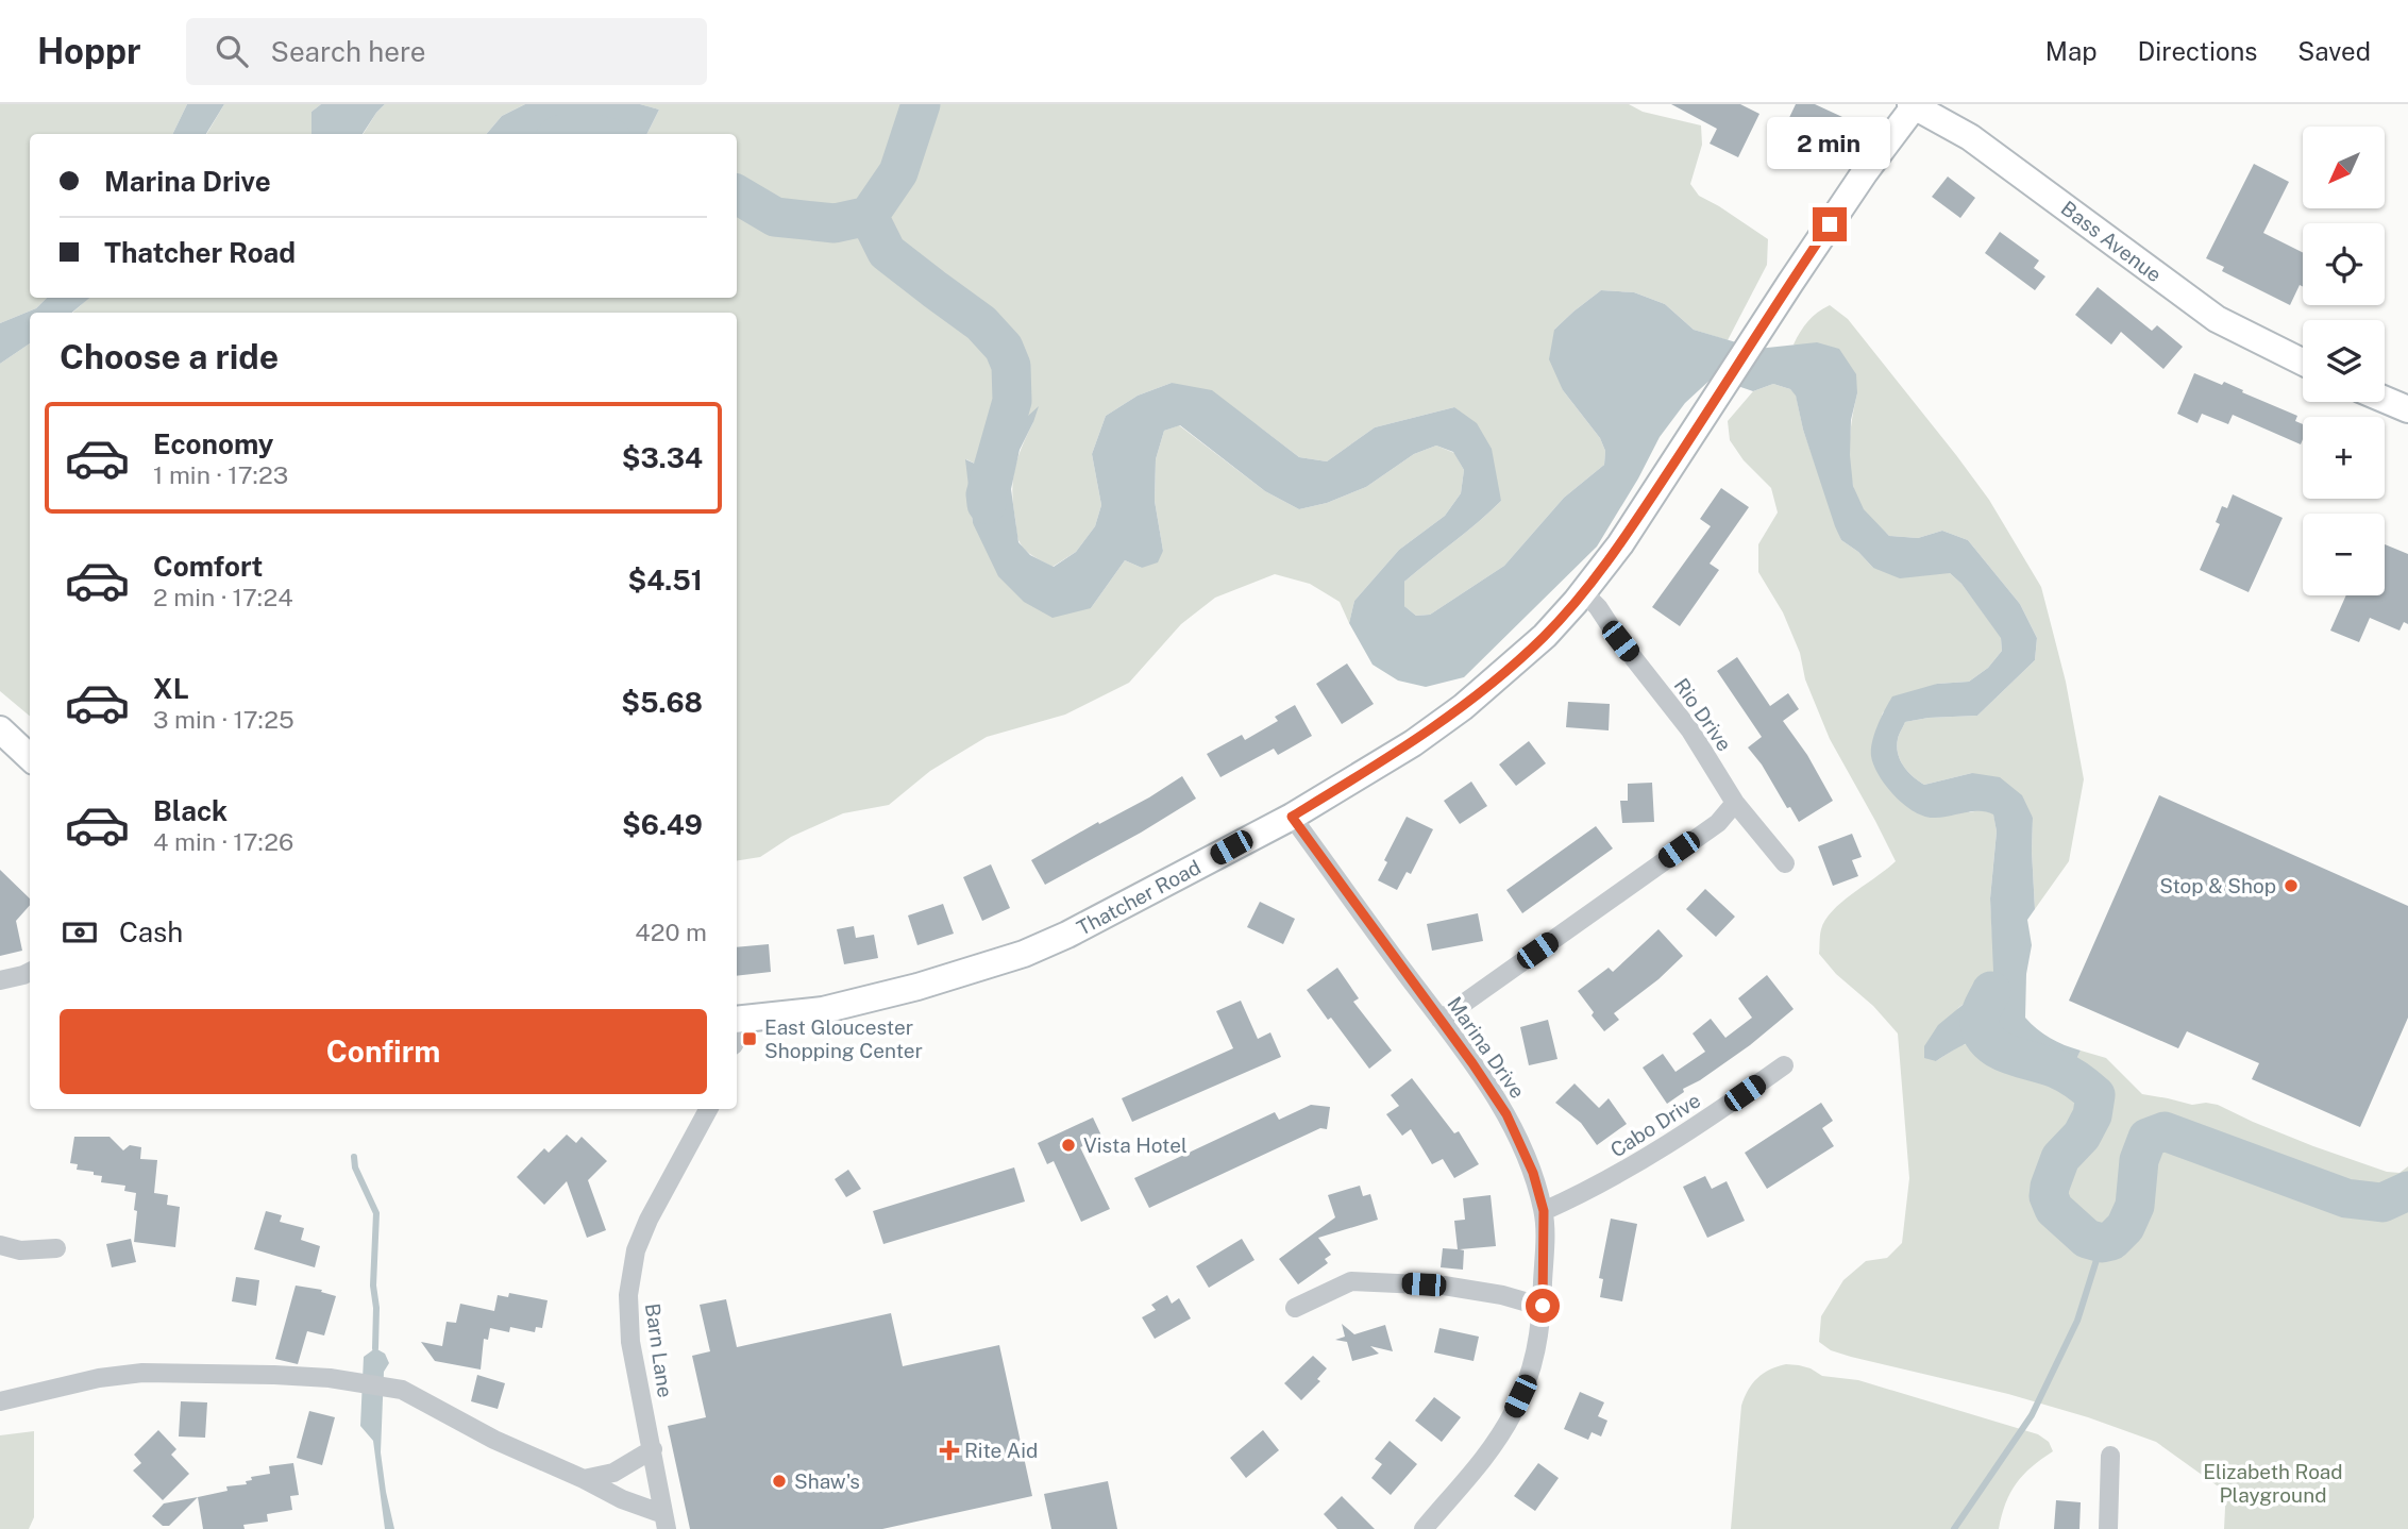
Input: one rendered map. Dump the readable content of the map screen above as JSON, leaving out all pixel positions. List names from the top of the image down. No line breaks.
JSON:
{"streets":{"main road":["Bass Avenue","Thatcher Road"],"street":["Rio Drive","Marina Drive","Cabo Drive","Barn Lane"]},"crossings":[["Bass Avenue","Thatcher Road"],["Rio Drive","Thatcher Road"],["Thatcher Road","Marina Drive"],["Marina Drive","Cabo Drive"]],"parks":["Elizabeth Road Playground"],"places":{"other":["Stop & Shop","Vista Hotel","Shaw's"],"transit":["East Gloucester Shopping Center"],"health":["Rite Aid"]},"north":"bottom left","page":{"header":"Hoppr","search":"Search here","nav":["Map","Directions","Saved"],"bubble":"2 min","map_buttons":["+","−"],"banner":["Marina Drive","Thatcher Road"],"heading":"Choose a ride","list":[{"name":"Economy","note":"1 min · 17:23","value":"$3.34"},{"name":"Comfort","note":"2 min · 17:24","value":"$4.51"},{"name":"XL","note":"3 min · 17:25","value":"$5.68"},{"name":"Black","note":"4 min · 17:26","value":"$6.49"}],"pay":["Cash","420 m"],"buttons":"Confirm"}}
